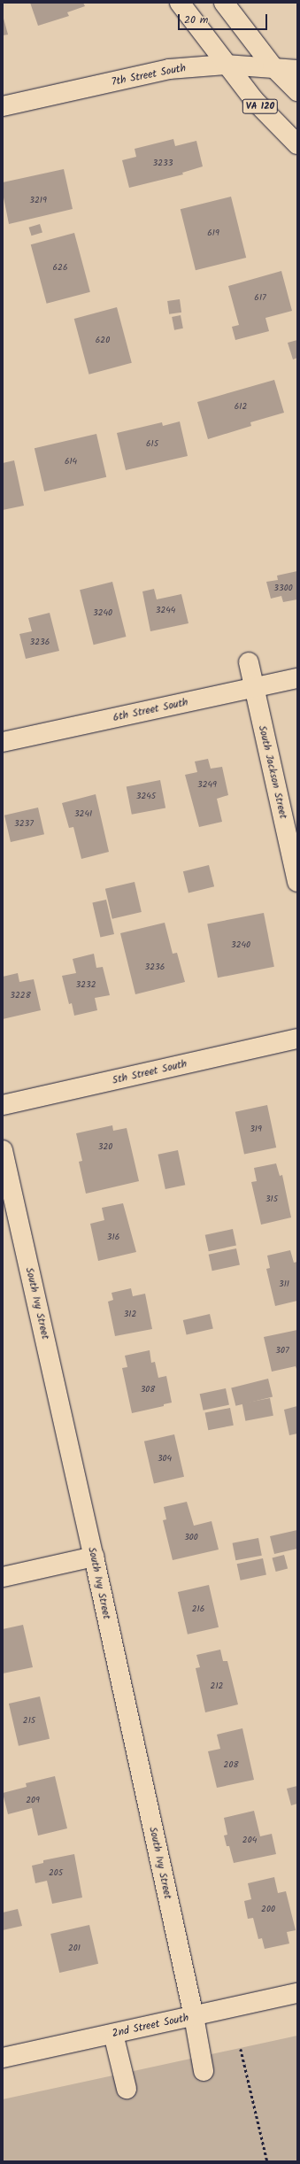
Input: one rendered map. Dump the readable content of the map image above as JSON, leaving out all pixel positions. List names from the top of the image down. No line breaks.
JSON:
{"streets":{"street":["7th Street South","VA 120","6th Street South","South Jackson Street","5th Street South","South Ivy Street","2nd Street South"]},"crossings":[["7th Street South","VA 120"],["6th Street South","South Jackson Street"],["South Ivy Street","2nd Street South"]],"house_numbers":["3233","3219","619","626","617","620","612","615","614","3300","3244","3240","3236","3249","3245","3241","3237","3240","3236","3232","3228","319","320","315","316","311","312","307","308","304","300","216","212","215","208","209","204","205","200","201"],"scale_bar":"20 m"}
